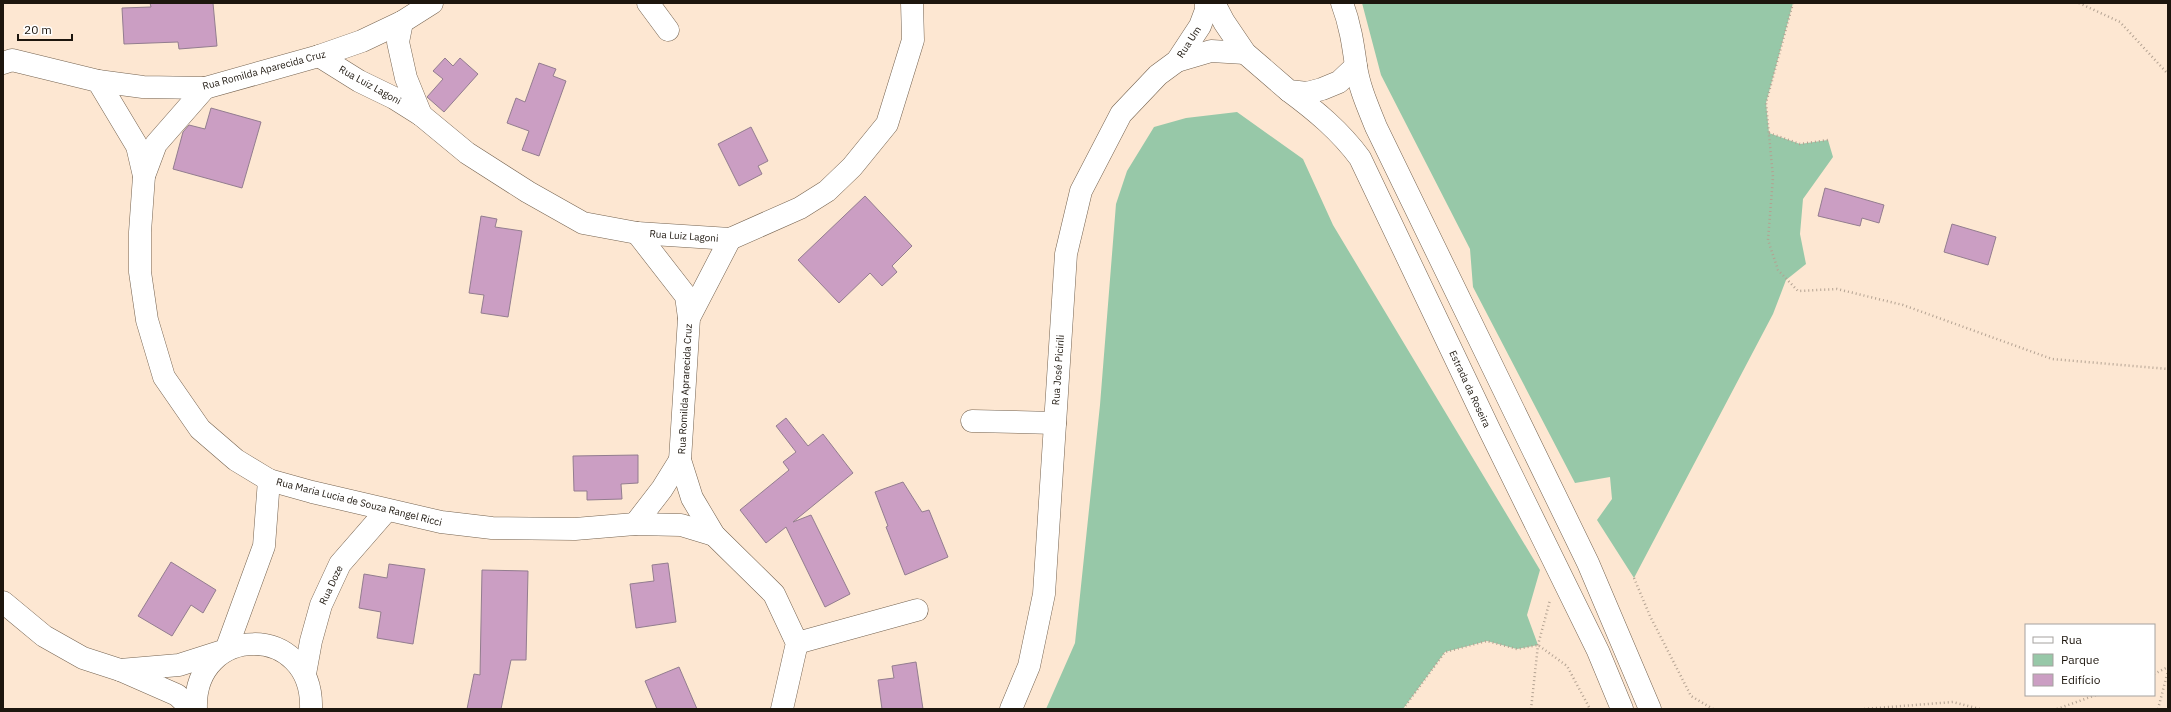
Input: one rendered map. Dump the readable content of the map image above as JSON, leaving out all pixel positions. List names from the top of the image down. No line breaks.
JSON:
{"streets":{"street":["Rua Um","Rua Romilda Aparecida Cruz","Rua Luiz Lagoni","Rua José Picirili","Rua Romilda Aprarecida Cruz","Estrada da Roseira","Rua Maria Lucia de Souza Rangel Ricci","Rua Doze"]},"crossings":[["Rua Um","Rua José Picirili"],["Rua Um","Estrada da Roseira"],["Rua Romilda Aparecida Cruz","Rua Luiz Lagoni"],["Rua Romilda Aparecida Cruz","Rua Maria Lucia de Souza Rangel Ricci"],["Rua Luiz Lagoni","Rua Romilda Aprarecida Cruz"],["Rua Romilda Aprarecida Cruz","Rua Maria Lucia de Souza Rangel Ricci"],["Rua Maria Lucia de Souza Rangel Ricci","Rua Doze"]],"legend":["Rua","Parque","Edifício"],"scale_bar":"20 m"}
